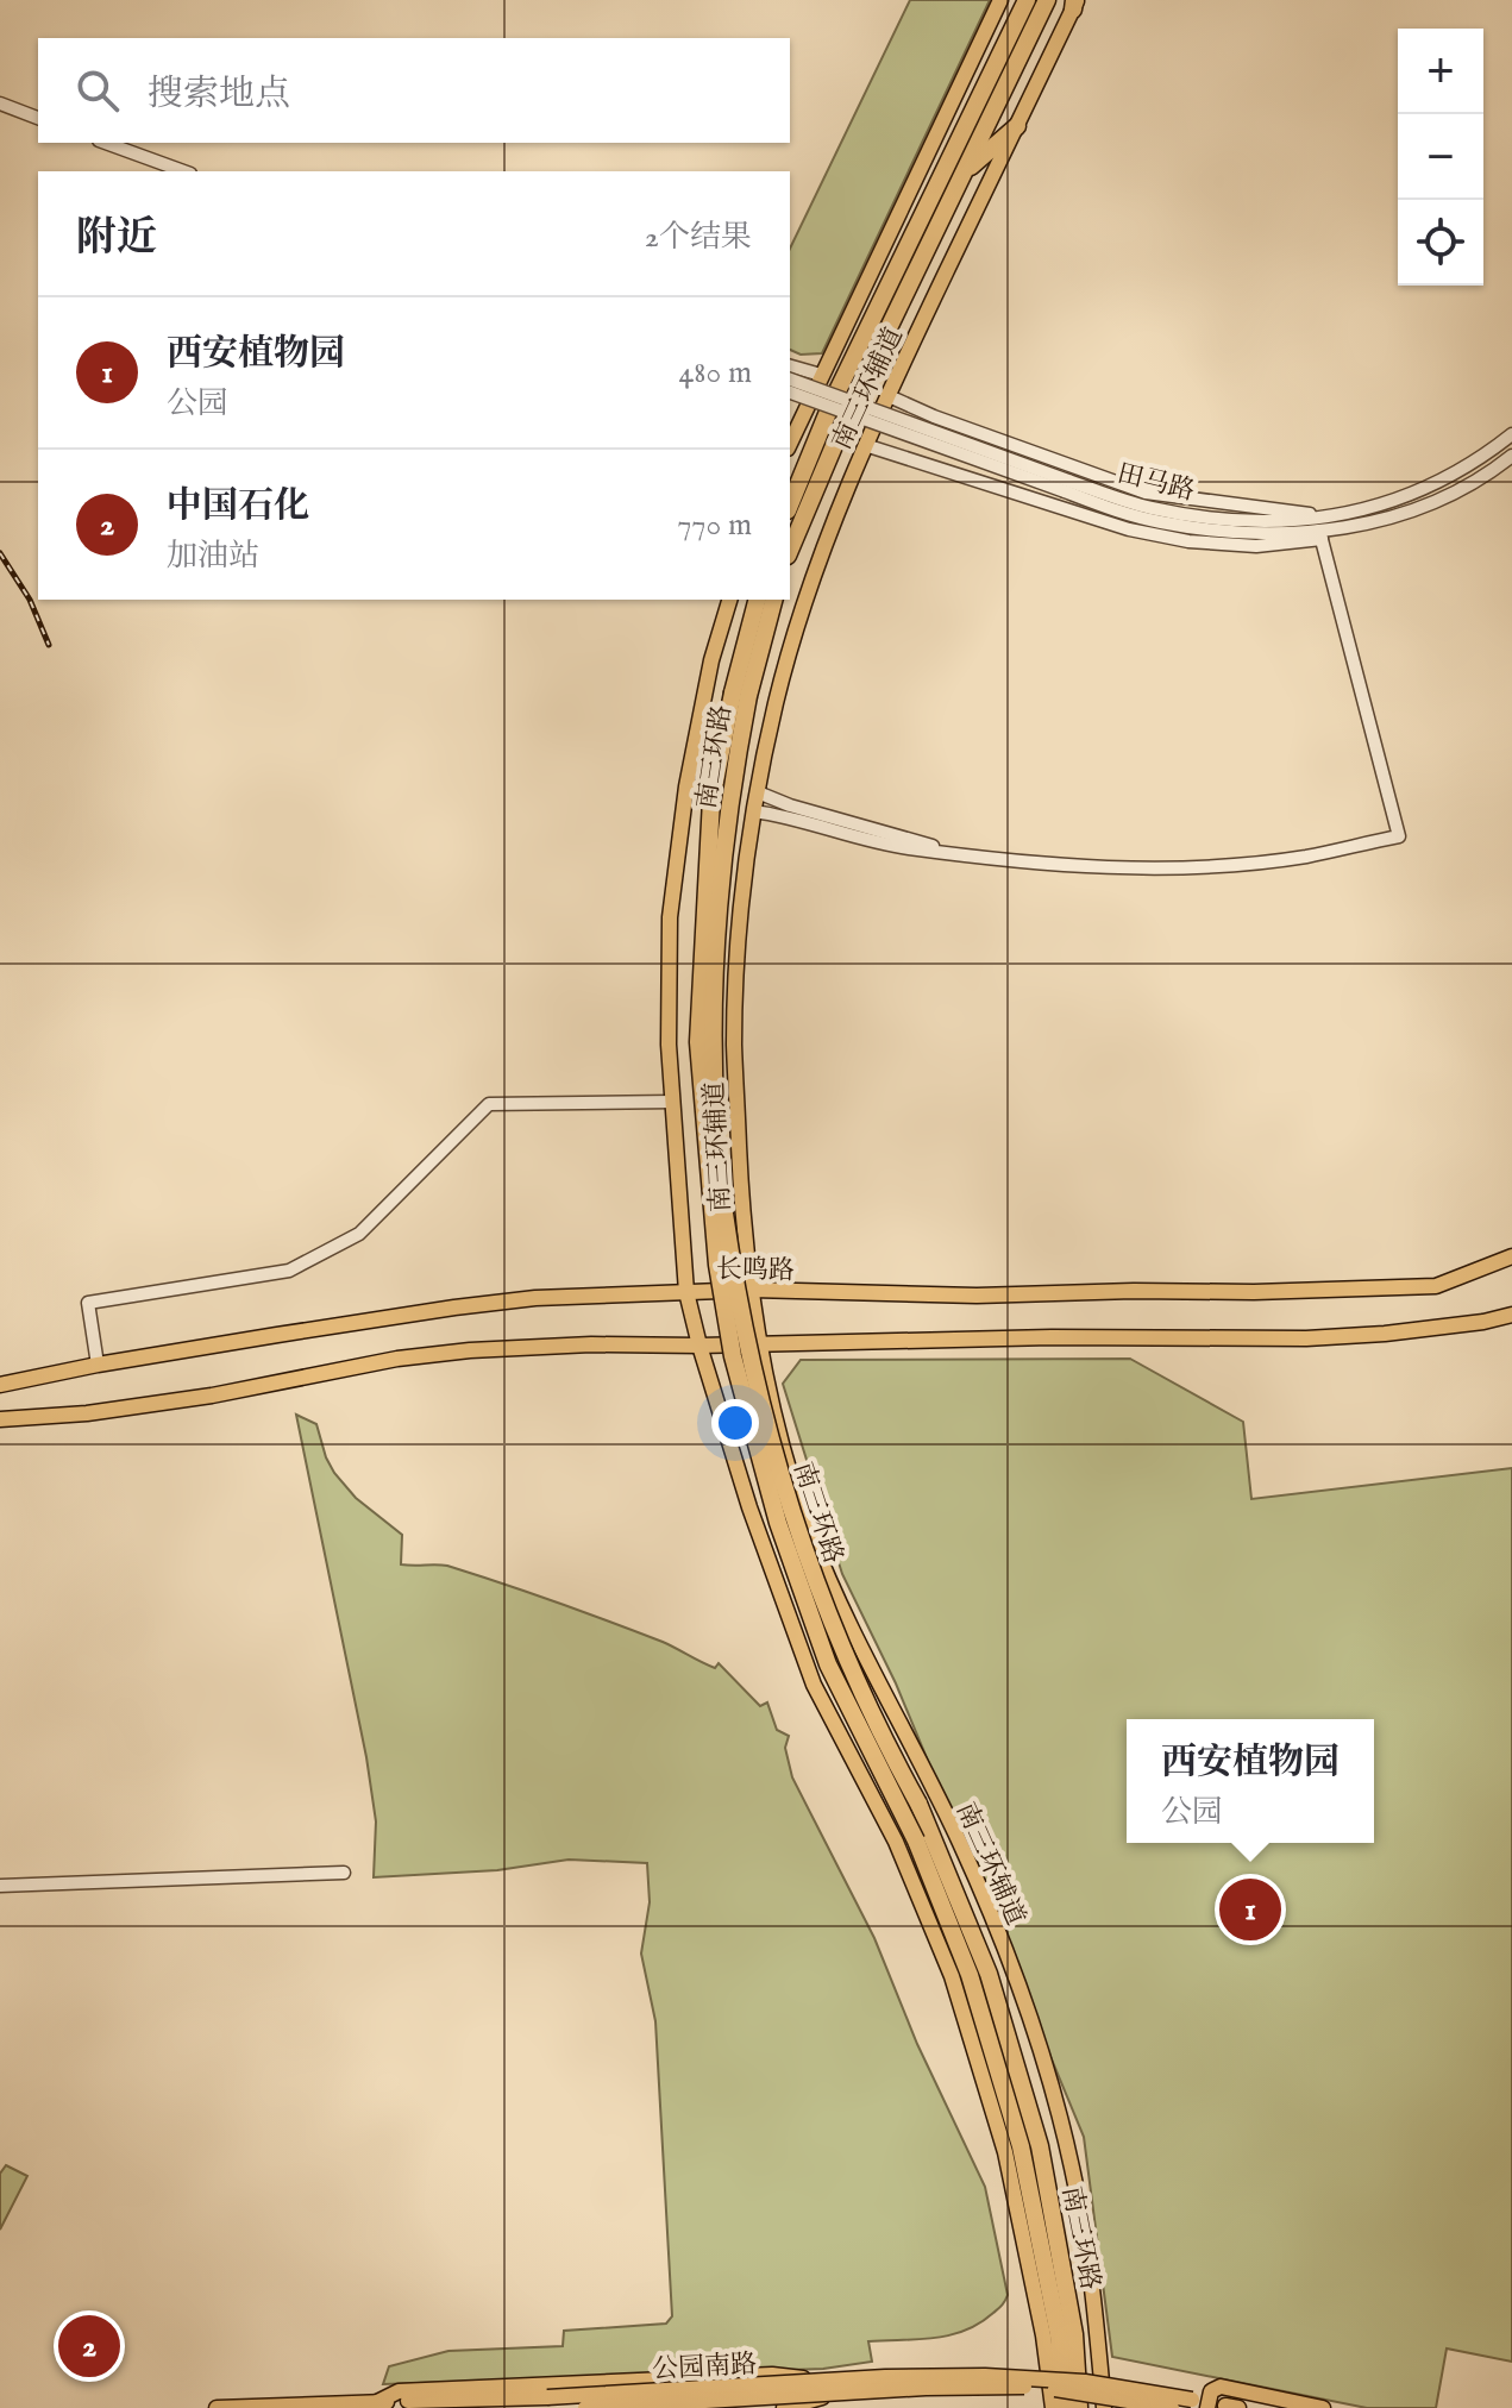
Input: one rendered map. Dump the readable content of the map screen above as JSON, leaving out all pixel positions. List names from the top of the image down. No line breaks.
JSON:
{"streets":{"highway":["南三环路"],"main road":["南三环辅道","长鸣路","公园南路"],"street":["田马路"]},"crossings":[["南三环辅道","长鸣路"]],"page":{"map_buttons":["+","−"],"search":"搜索地点","heading":["附近","2个结果"],"list":[{"mark":"1","name":"西安植物园","note":"公园","value":"480 m"},{"mark":"2","name":"中国石化","note":"加油站","value":"770 m"}],"popup":["西安植物园","公园"],"pins":["1","2"]}}
